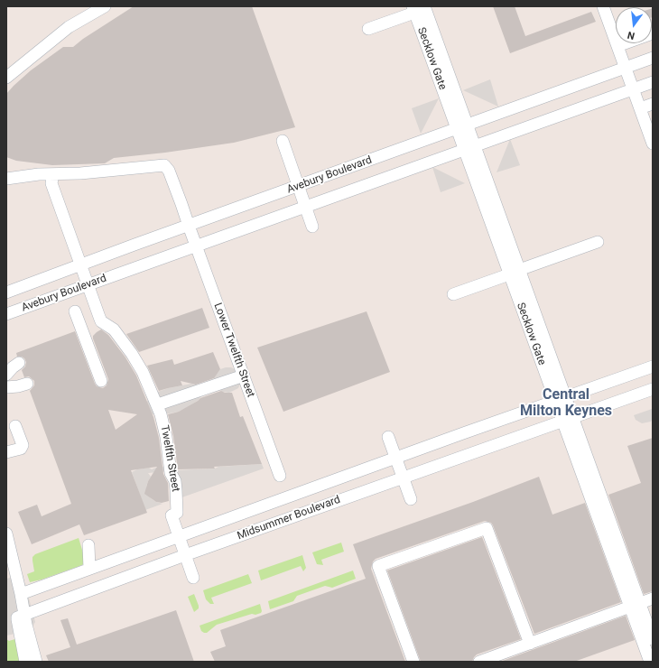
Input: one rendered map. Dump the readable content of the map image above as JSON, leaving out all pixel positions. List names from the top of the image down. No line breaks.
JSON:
{"streets":{"street":["Secklow Gate","Avebury Boulevard","Lower Twelfth Street","Twelfth Street","Midsummer Boulevard"]},"crossings":[["Secklow Gate","Avebury Boulevard"],["Secklow Gate","Midsummer Boulevard"],["Avebury Boulevard","Lower Twelfth Street"],["Avebury Boulevard","Twelfth Street"],["Lower Twelfth Street","Twelfth Street"],["Twelfth Street","Midsummer Boulevard"]],"districts":["Central Milton Keynes"],"north":"bottom"}
